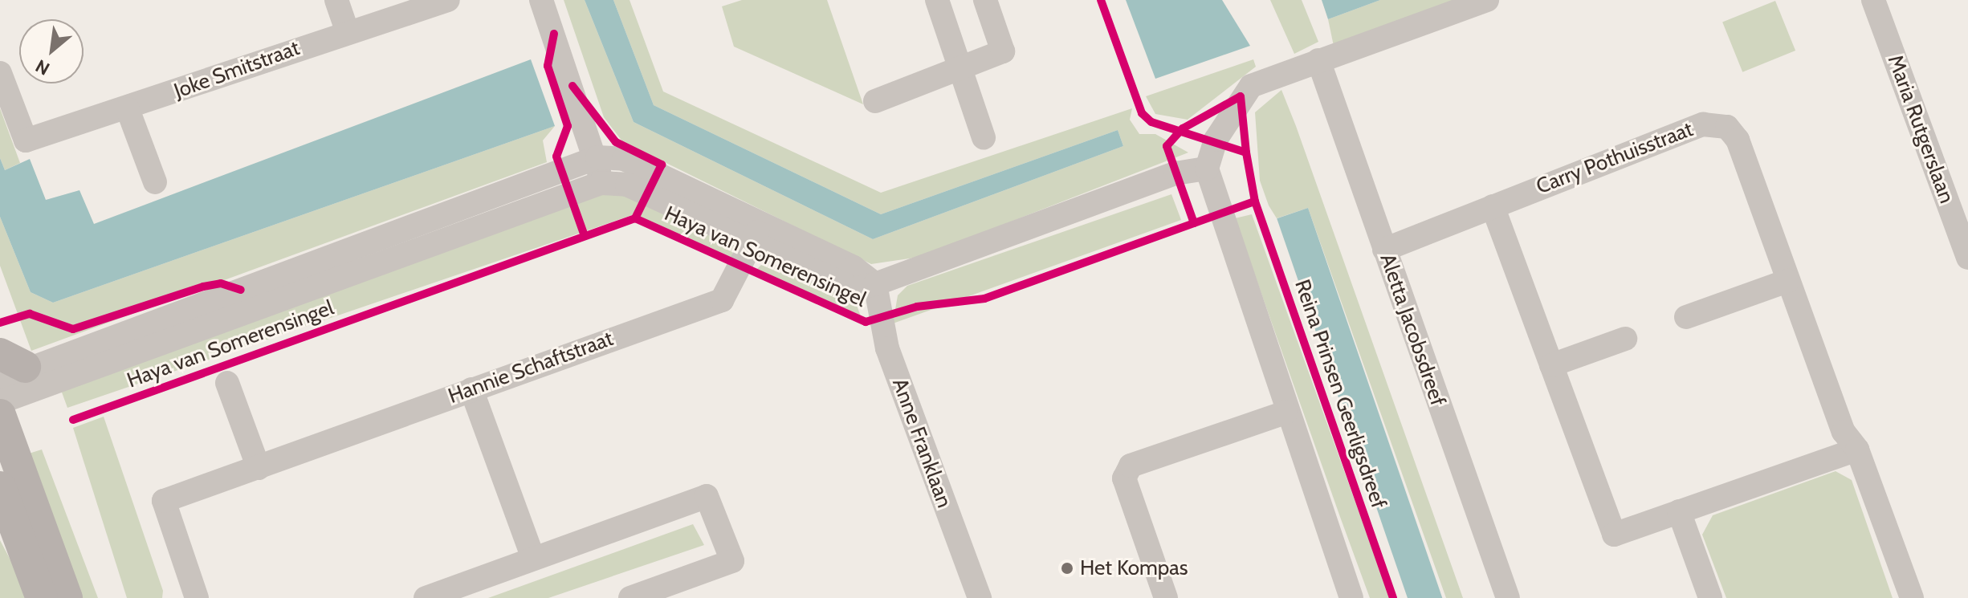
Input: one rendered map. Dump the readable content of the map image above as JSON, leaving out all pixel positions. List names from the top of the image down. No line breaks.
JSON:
{"streets":{"street":["Joke Smitstraat","Maria Rutgerslaan","Carry Pothuisstraat","Haya van Somerensingel","Aletta Jacobsdreef","Hannie Schaftstraat","Anne Franklaan"],"cycle path":["Reina Prinsen Geerligsdreef"]},"crossings":[["Carry Pothuisstraat","Aletta Jacobsdreef"],["Haya van Somerensingel","Hannie Schaftstraat"],["Haya van Somerensingel","Anne Franklaan"]],"places":["Het Kompas"],"north":"bottom left"}
